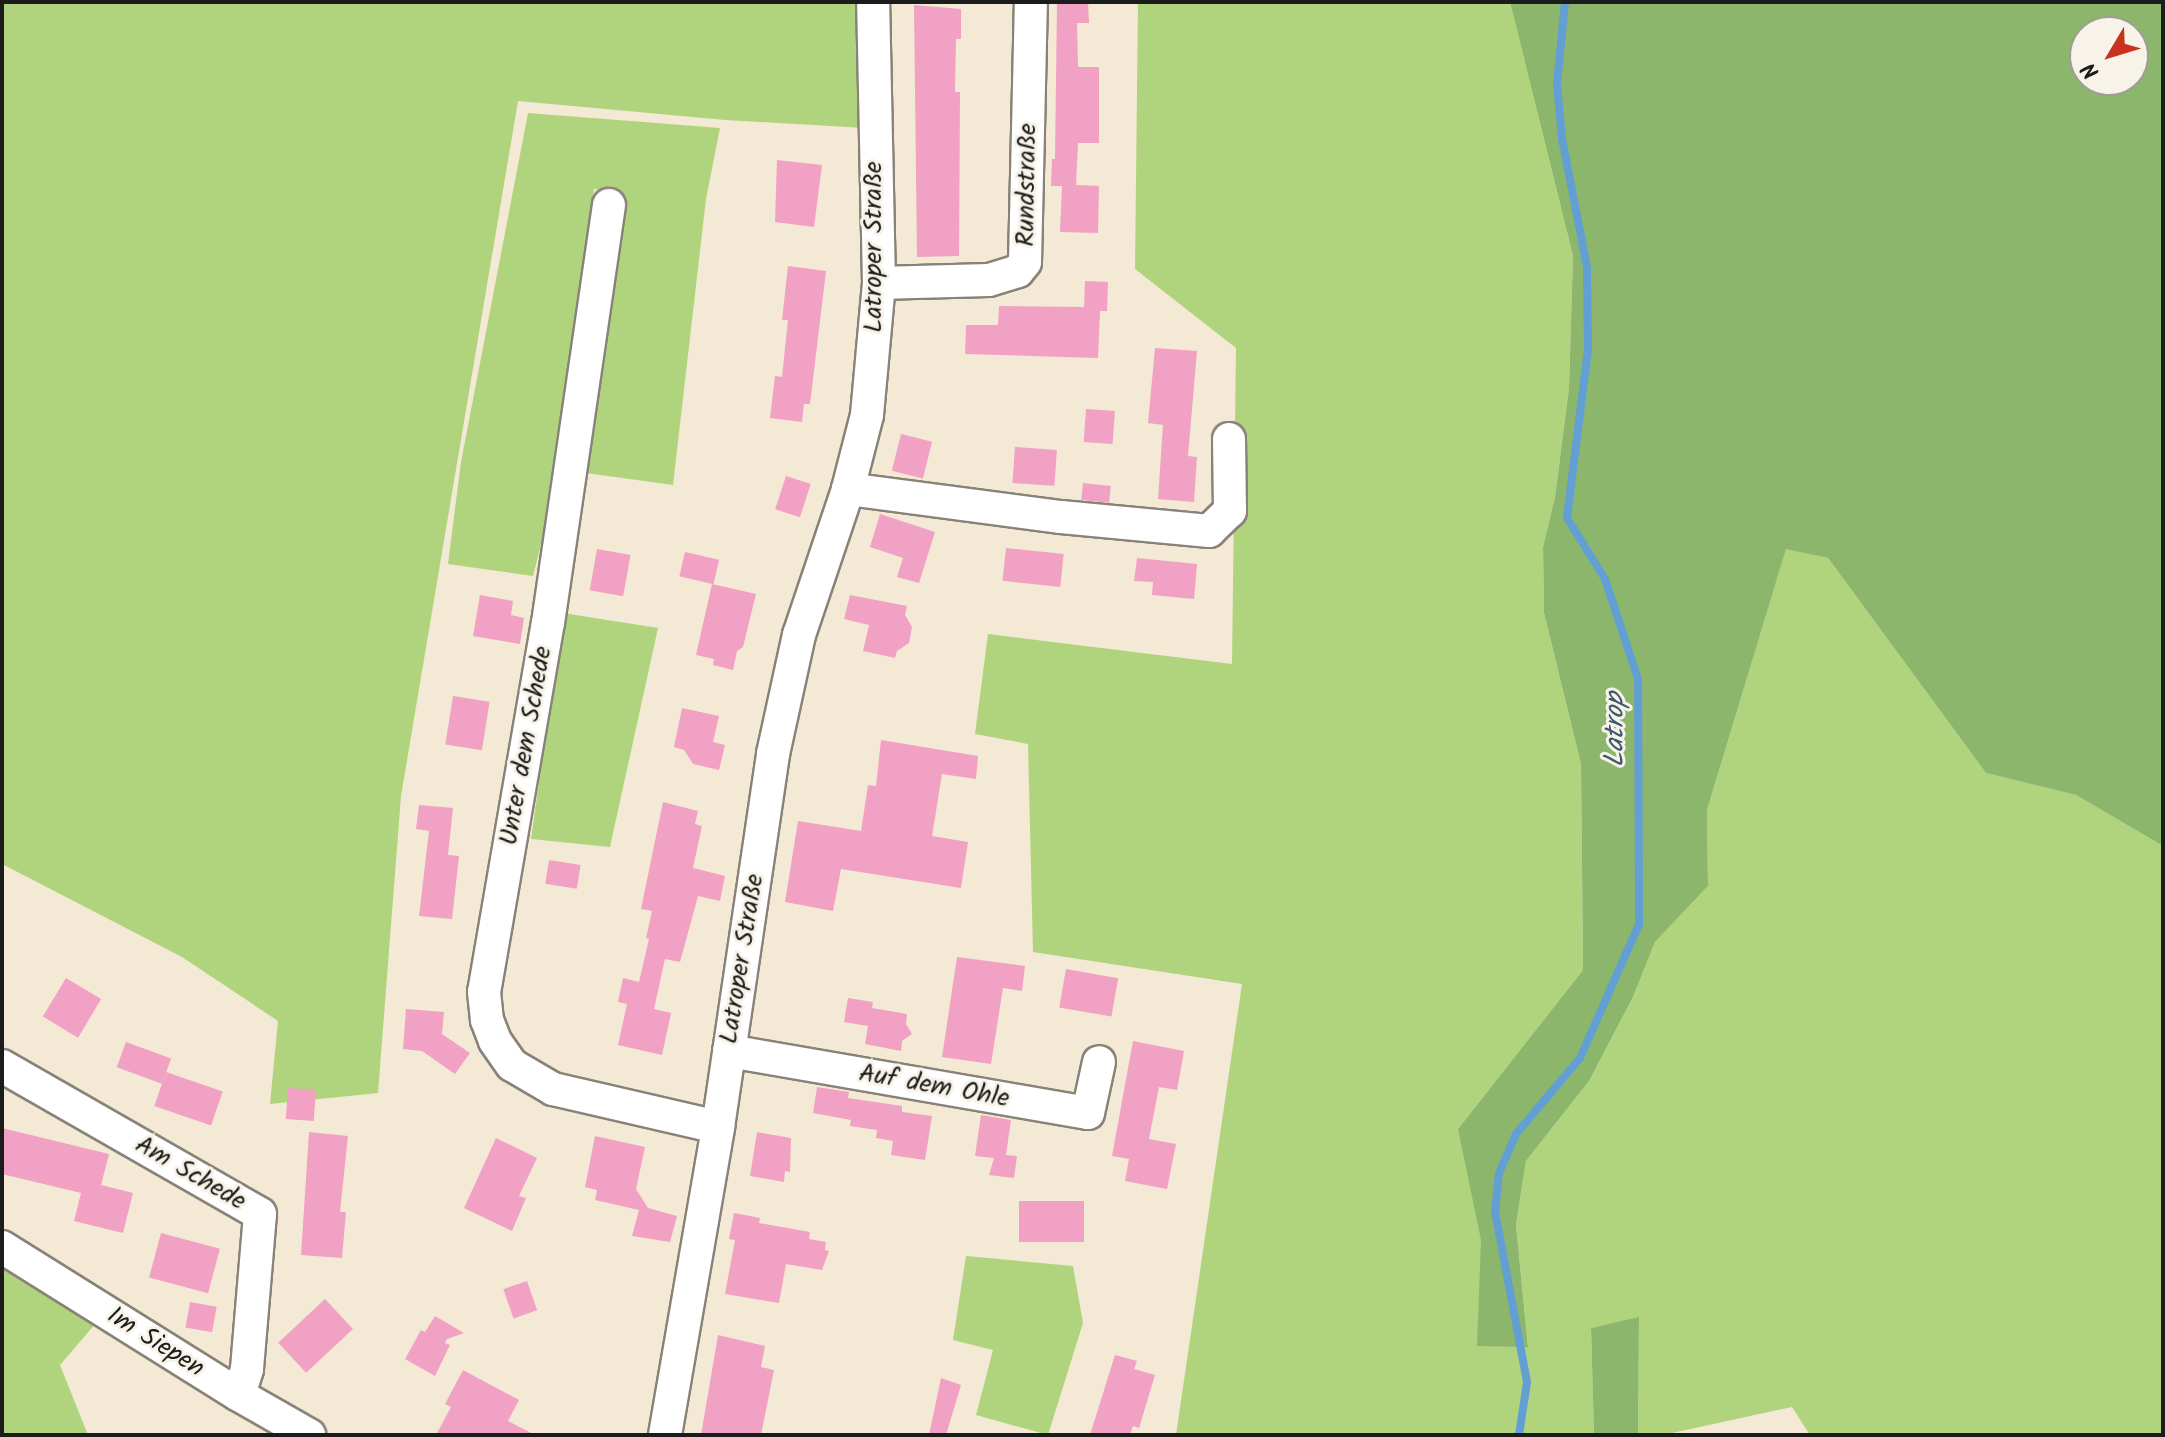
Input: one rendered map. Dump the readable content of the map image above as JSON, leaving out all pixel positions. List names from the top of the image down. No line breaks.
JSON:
{"streets":{"street":["Rundstraße","Latroper Straße","Unter dem Schede","Auf dem Ohle","Am Schede","Im Siepen"]},"crossings":[["Rundstraße","Latroper Straße"],["Latroper Straße","Unter dem Schede"],["Latroper Straße","Auf dem Ohle"],["Am Schede","Im Siepen"]],"water":["Latrop"],"north":"bottom left"}
